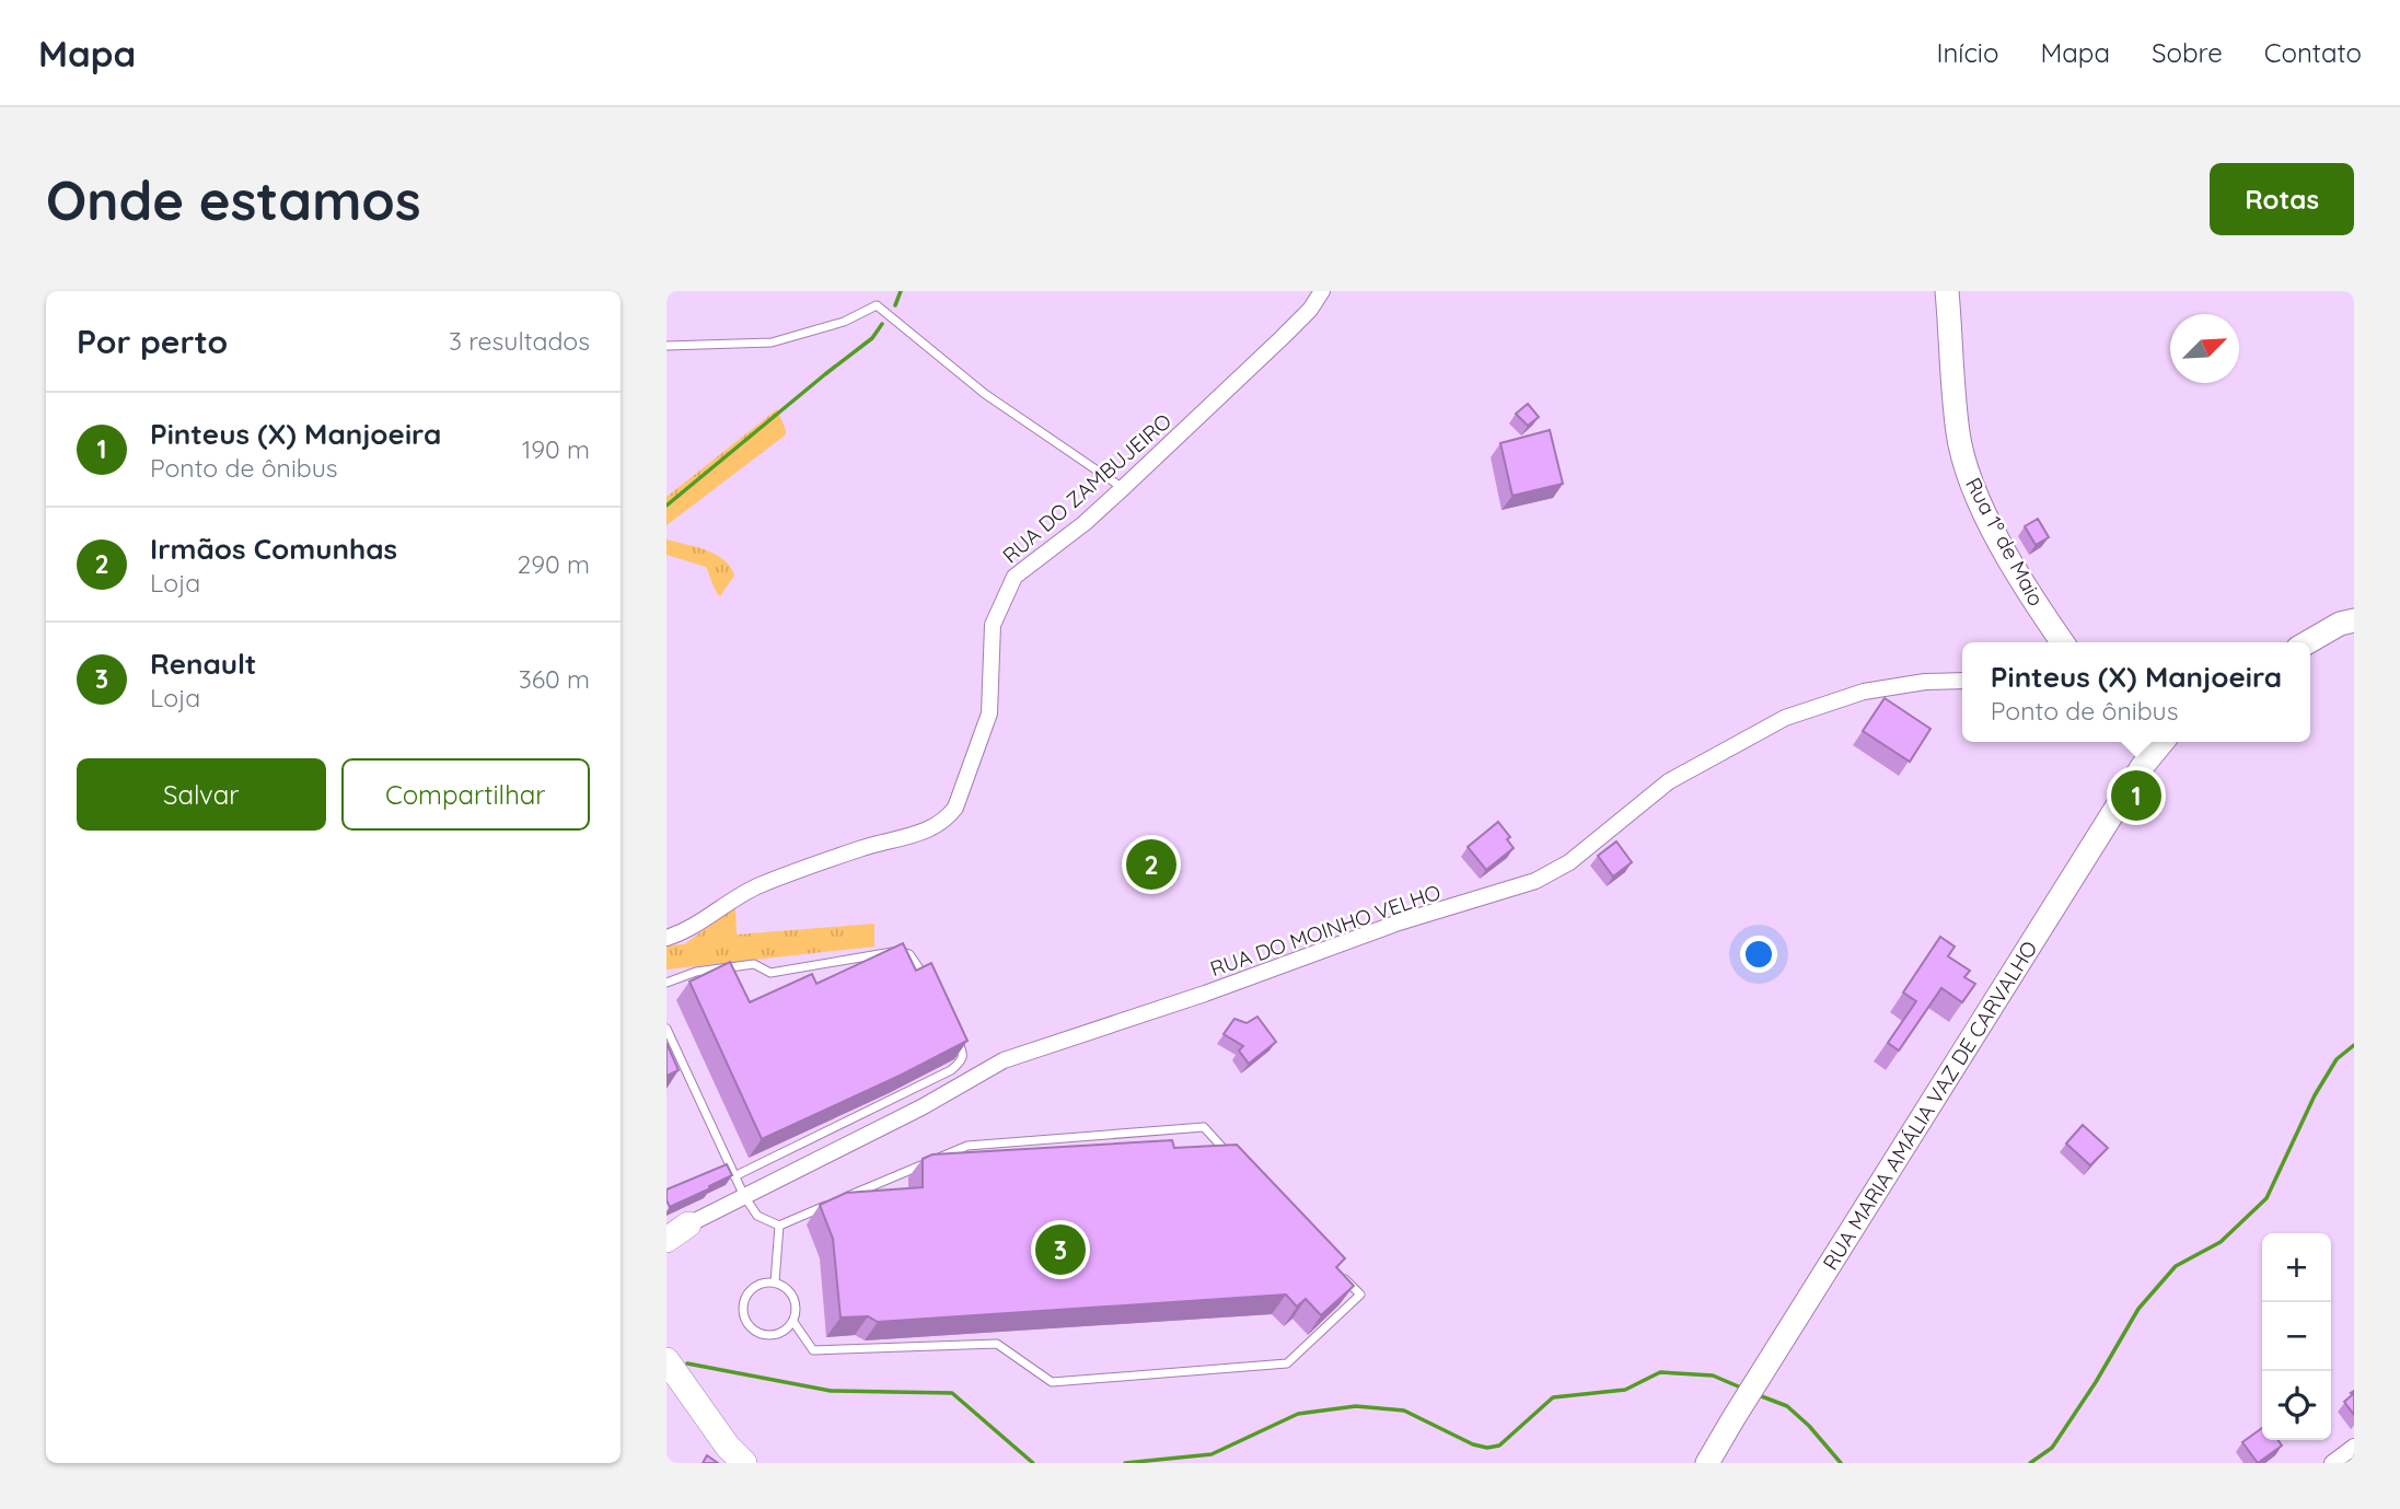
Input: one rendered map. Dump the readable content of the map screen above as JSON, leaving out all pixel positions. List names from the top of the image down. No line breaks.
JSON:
{"streets":{"street":["RUA DO ZAMBUJEIRO","Rua 1º de Maio","RUA DO MOINHO VELHO","RUA MARIA AMÁLIA VAZ DE CARVALHO"]},"north":"top right","page":{"header":"Mapa","nav":["Início","Mapa","Sobre","Contato"],"buttons":["Rotas",["Salvar","Compartilhar"]],"title":"Onde estamos","heading":["Por perto","3 resultados"],"list":[{"mark":"1","name":"Pinteus (X) Manjoeira","note":"Ponto de ônibus","value":"190 m"},{"mark":"2","name":"Irmãos Comunhas","note":"Loja","value":"290 m"},{"mark":"3","name":"Renault","note":"Loja","value":"360 m"}],"popup":["Pinteus (X) Manjoeira","Ponto de ônibus"],"pins":["1","2","3"],"map_buttons":["+","−"]}}
